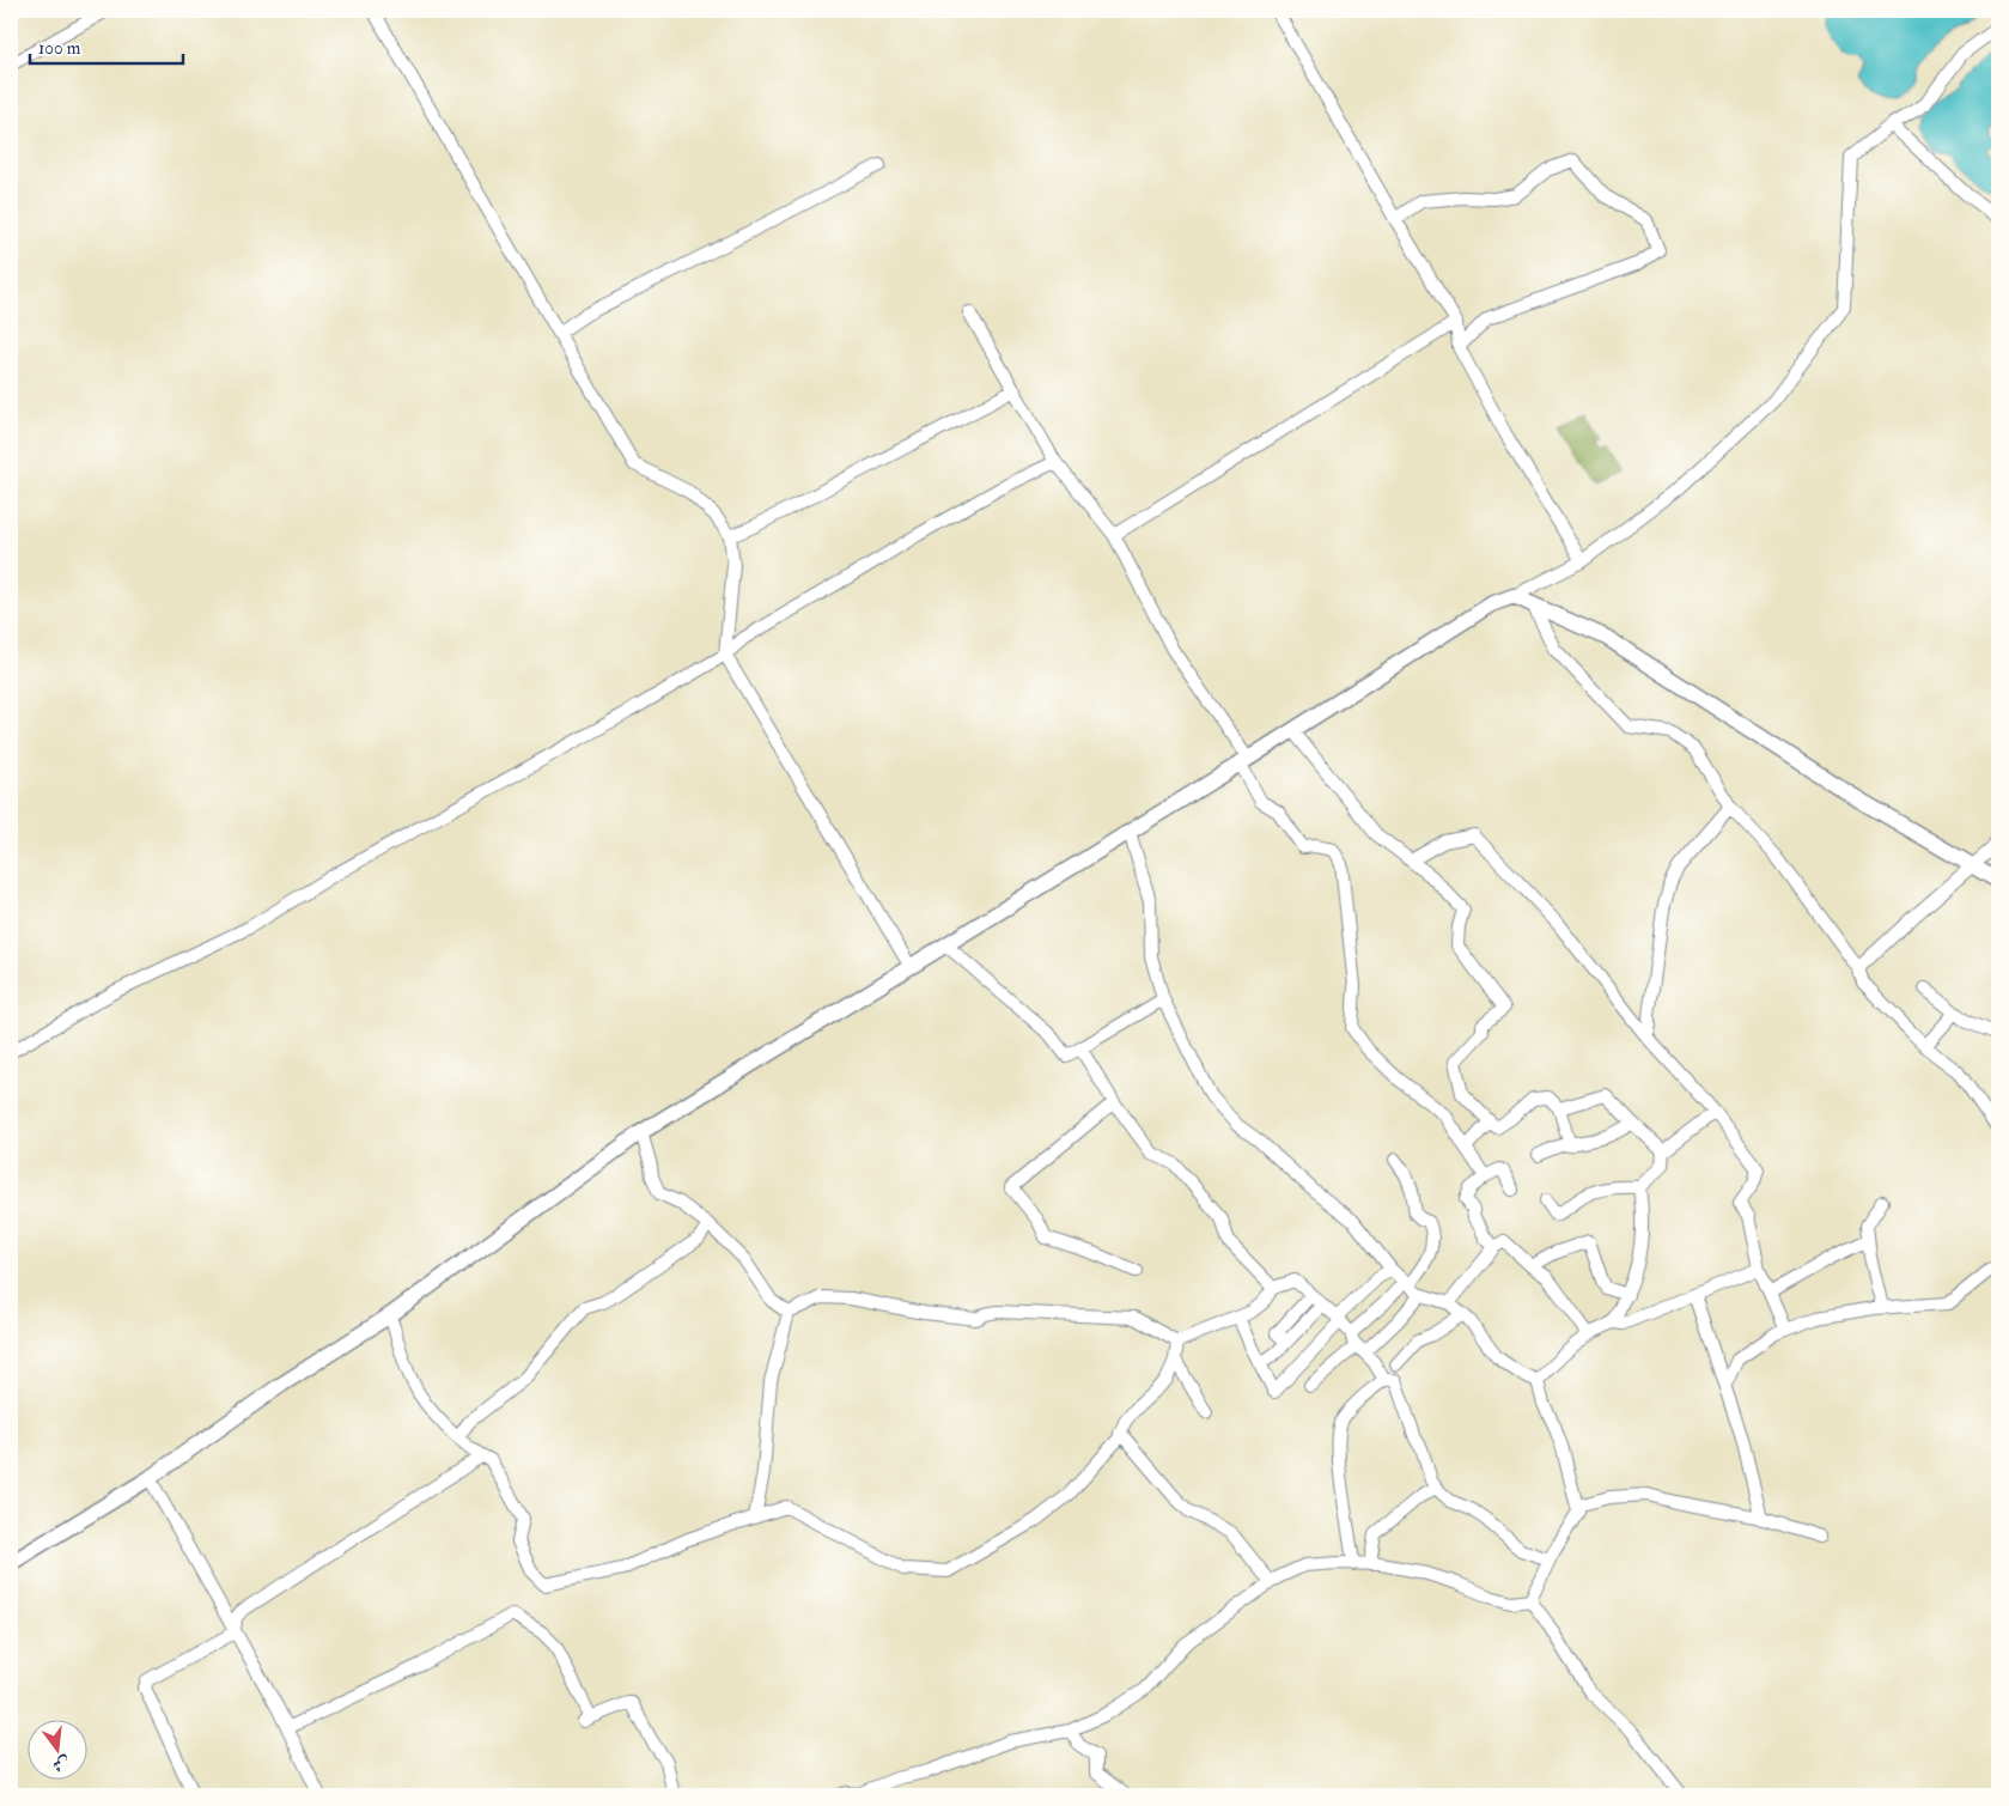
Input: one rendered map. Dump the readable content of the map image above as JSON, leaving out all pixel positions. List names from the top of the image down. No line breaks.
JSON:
{"scale_bar":"100 m","north":"bottom"}
